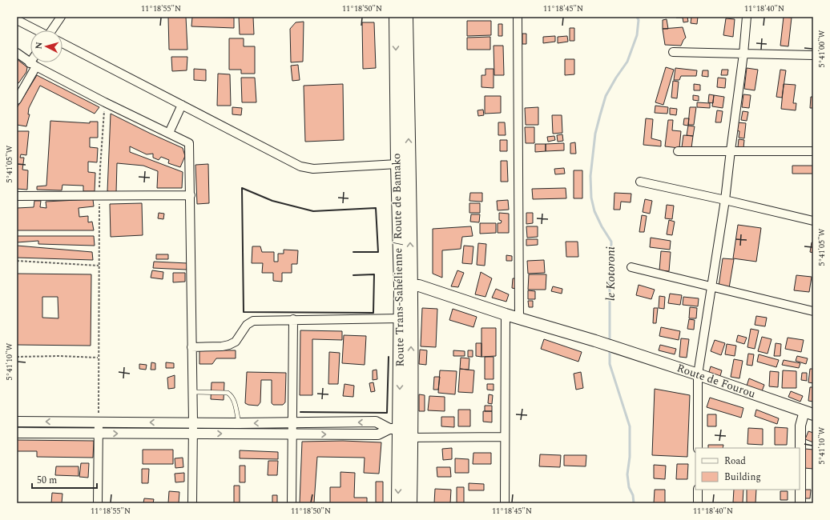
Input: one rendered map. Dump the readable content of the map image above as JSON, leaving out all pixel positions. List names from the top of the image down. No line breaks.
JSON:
{"streets":{"highway":["Route Trans-Sahélienne / Route de Bamako"],"main road":["Route de Fourou"]},"crossings":[["Route Trans-Sahélienne / Route de Bamako","Route de Fourou"]],"water":["le Kotoroni"],"legend":["Road","Building"],"scale_bar":"50 m","north":"left","coordinates":["11°18'55\"N","11°18'50\"N","11°18'45\"N","11°18'40\"N","5°41'00\"W","5°41'05\"W","5°41'10\"W"]}
